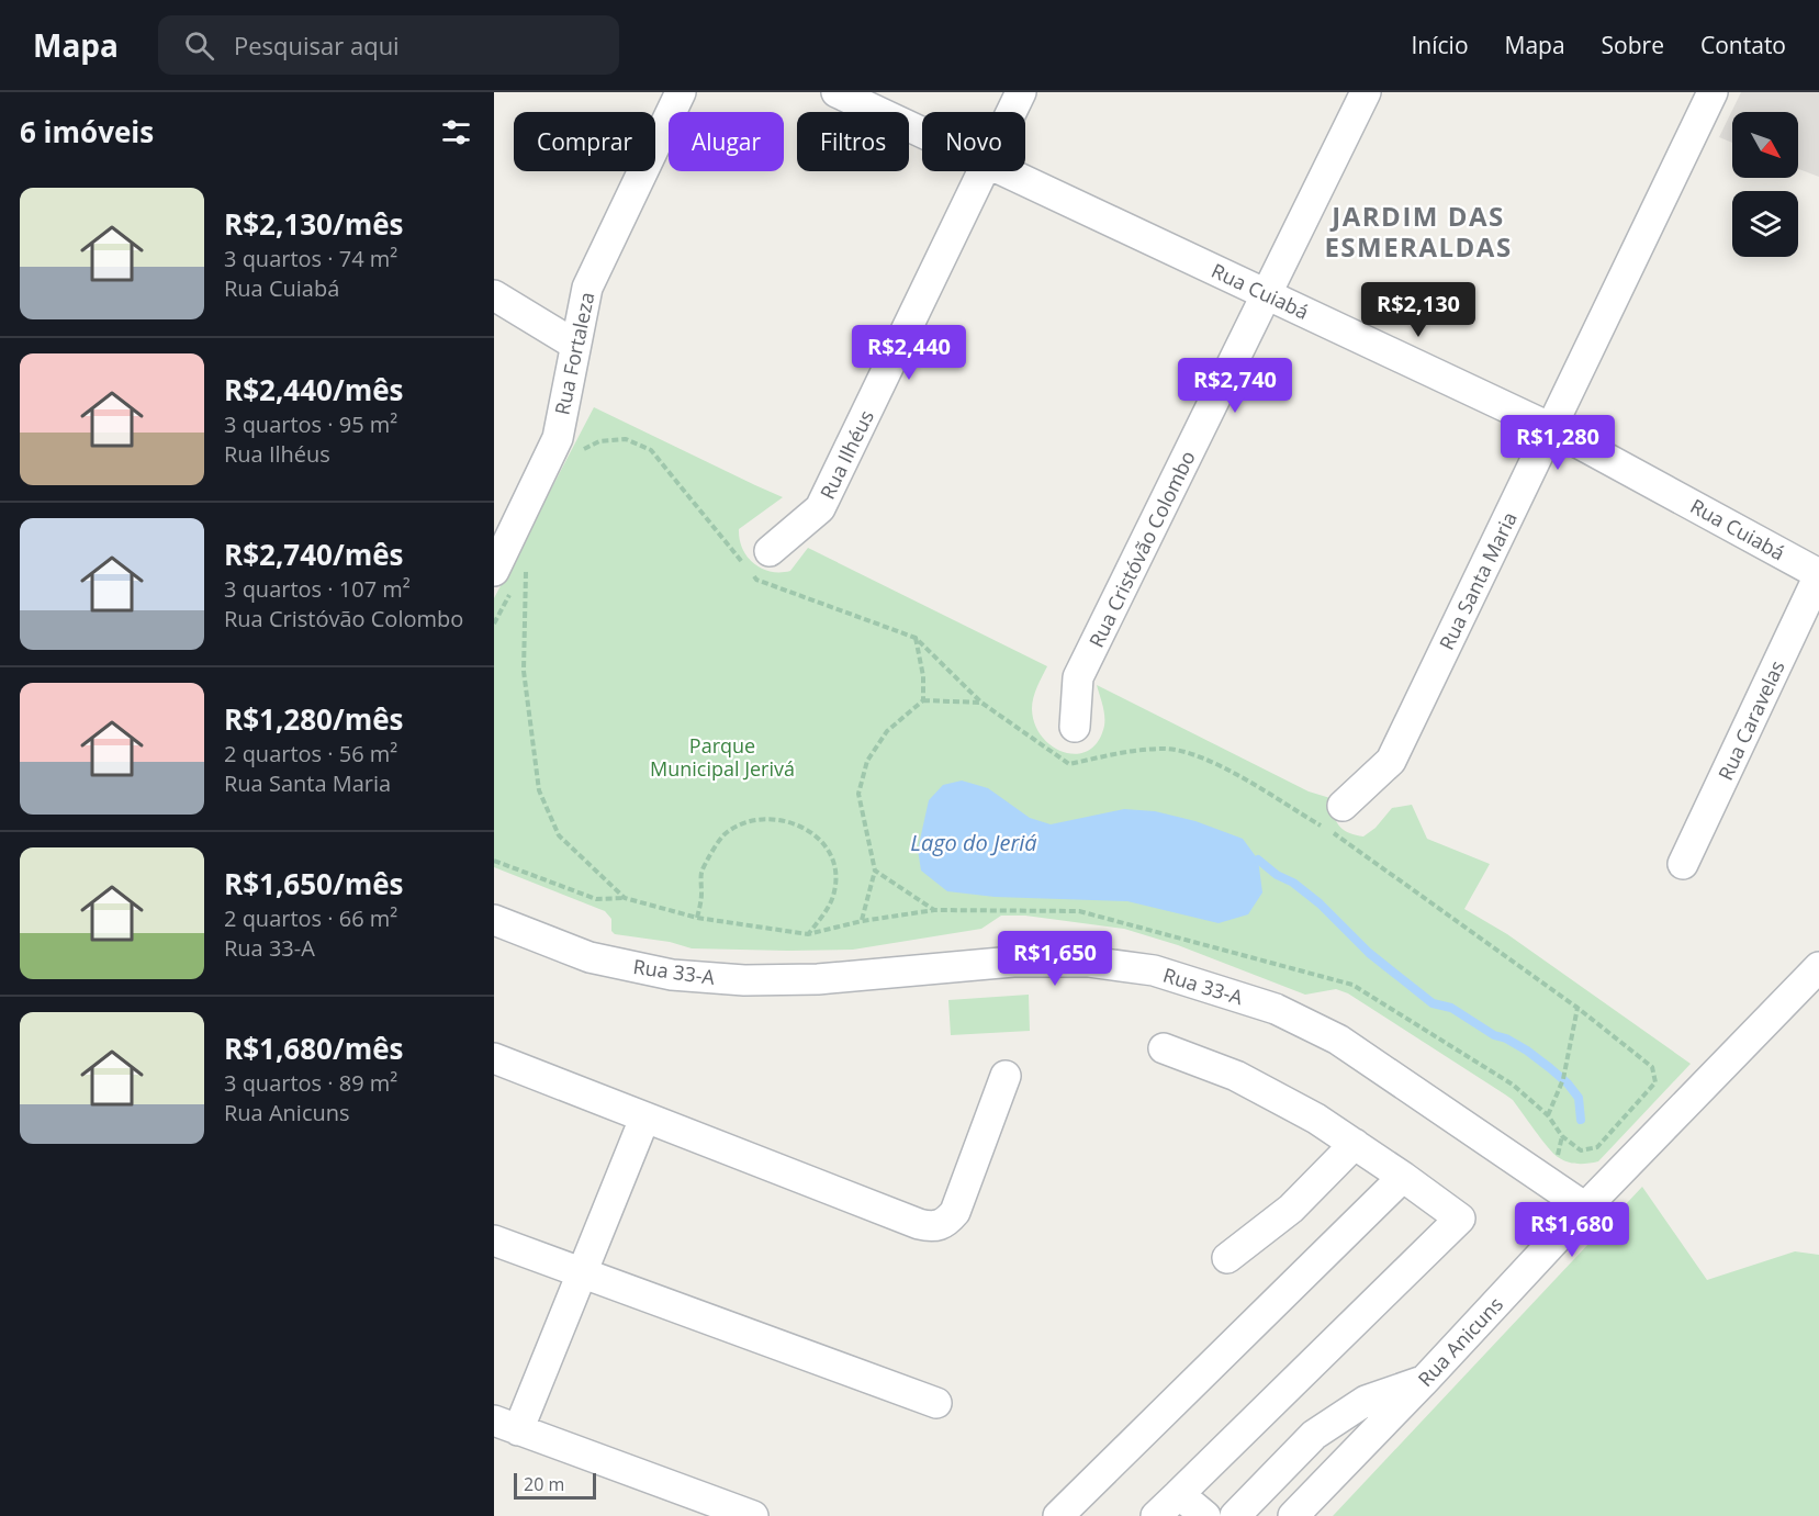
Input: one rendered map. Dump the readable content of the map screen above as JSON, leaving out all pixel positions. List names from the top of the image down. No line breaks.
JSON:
{"streets":{"street":["Rua Cuiabá","Rua Fortaleza","Rua Ilhéus","Rua Cristóvão Colombo","Rua Santa Maria","Rua Caravelas","Rua 33-A","Rua Anicuns"]},"crossings":[["Rua Cuiabá","Rua Cristóvão Colombo"],["Rua Cuiabá","Rua Santa Maria"],["Rua Cuiabá","Rua Caravelas"],["Rua 33-A","Rua Anicuns"]],"districts":["JARDIM DAS ESMERALDAS"],"water":["Lago do Jeriá"],"parks":["Parque Municipal Jerivá"],"scale_bar":"20 m","north":"bottom right","page":{"header":"Mapa","search":"Pesquisar aqui","nav":["Início","Mapa","Sobre","Contato"],"heading":"6 imóveis","chip":["Comprar","Alugar","Filtros","Novo"],"list":[{"name":"R$2,130/mês","note":"3 quartos · 74 m² · Rua Cuiabá"},{"name":"R$2,440/mês","note":"3 quartos · 95 m² · Rua Ilhéus"},{"name":"R$2,740/mês","note":"3 quartos · 107 m² · Rua Cristóvão Colombo"},{"name":"R$1,280/mês","note":"2 quartos · 56 m² · Rua Santa Maria"},{"name":"R$1,650/mês","note":"2 quartos · 66 m² · Rua 33-A"},{"name":"R$1,680/mês","note":"3 quartos · 89 m² · Rua Anicuns"}],"price":["R$2,130","R$2,440","R$2,740","R$1,280","R$1,650","R$1,680"],"scale":"20 m"}}
